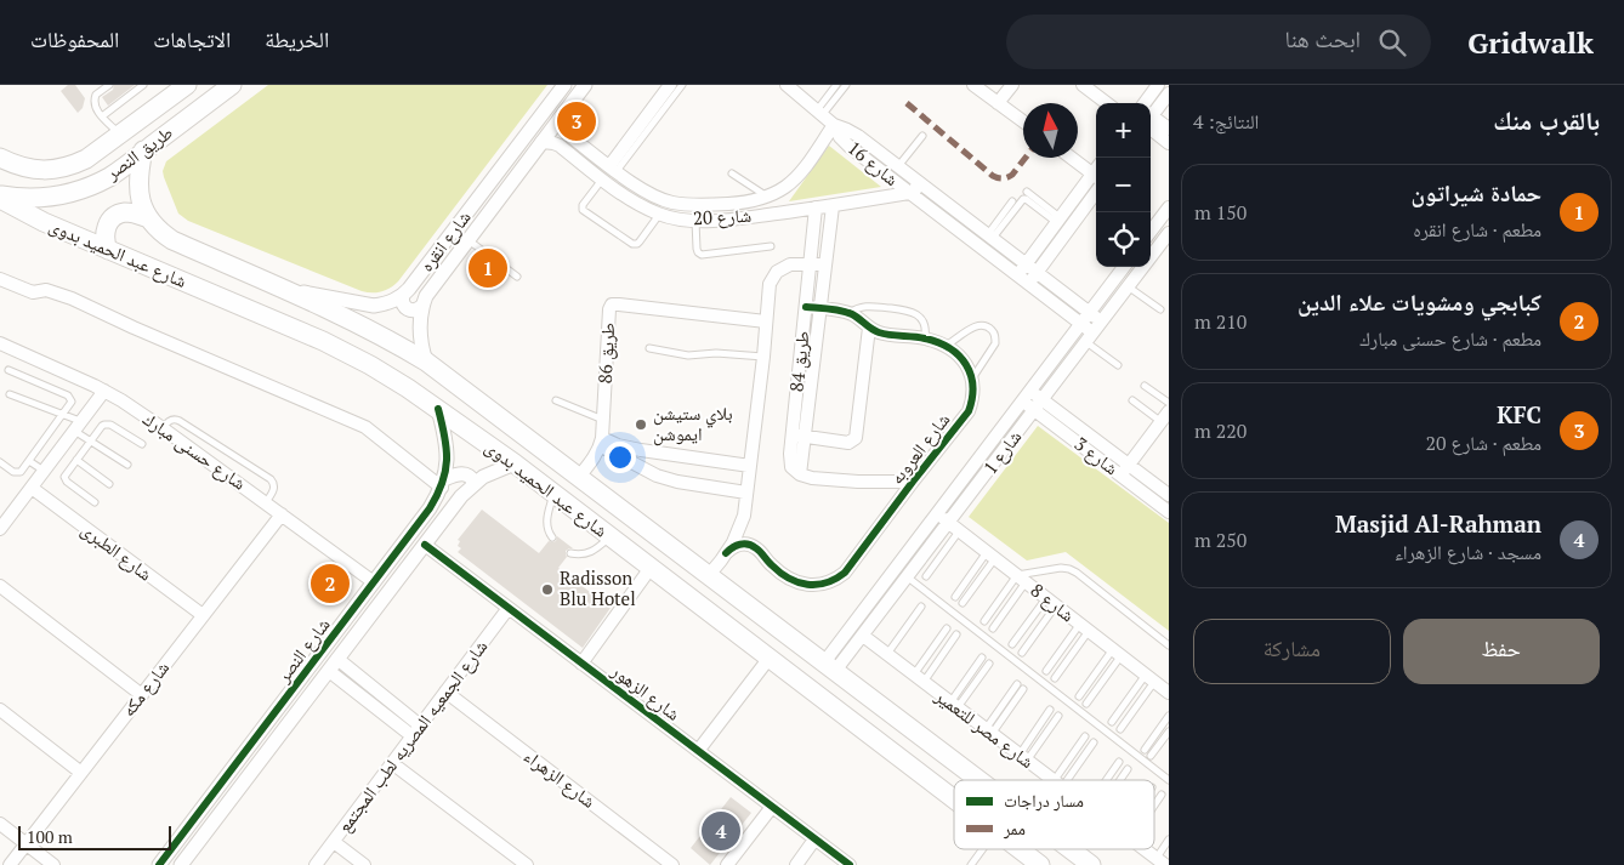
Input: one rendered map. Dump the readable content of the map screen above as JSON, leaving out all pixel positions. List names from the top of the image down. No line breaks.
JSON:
{"streets":{"main road":["طريق النصر","شارع عبد الحميد بدوى"],"street":["شارع 16","شارع 20","شارع انقره","طريق 86","طريق 84","شارع العروبه","شارع حسنى مبارك","شارع 1","شارع 3","شارع الطبرى","شارع 8","شارع النصر","شارع مكه","شارع الزهور","شارع مصر للتعمير","شارع الجمعيه المصريه لطب المجتمع","شارع الزهراء"]},"crossings":[["طريق النصر","شارع عبد الحميد بدوى"],["شارع 16","شارع 20"],["شارع 16","شارع 1"],["شارع 20","شارع انقره"],["شارع 20","طريق 84"],["شارع انقره","شارع عبد الحميد بدوى"],["شارع عبد الحميد بدوى","طريق 86"],["شارع عبد الحميد بدوى","شارع 1"],["شارع عبد الحميد بدوى","شارع النصر"],["طريق 84","شارع العروبه"],["شارع حسنى مبارك","شارع النصر"],["شارع حسنى مبارك","شارع مكه"],["شارع 1","شارع 3"],["شارع 1","شارع 8"],["شارع 1","شارع مصر للتعمير"],["شارع الطبرى","شارع مكه"],["شارع النصر","شارع الزهور"],["شارع الزهور","شارع الجمعيه المصريه لطب المجتمع"],["شارع الجمعيه المصريه لطب المجتمع","شارع الزهراء"]],"places":["بلاي ستيشن ايموشن","Radisson Blu Hotel"],"legend":["مسار دراجات","ممر"],"scale_bar":"100 m","north":"top","page":{"header":"Gridwalk","search":"ابحث هنا","nav":["الخريطة","الاتجاهات","المحفوظات"],"heading":["بالقرب منك","النتائج: 4"],"pins":["3","1","2","4"],"map_buttons":["+","−"],"list":[{"mark":"1","name":"حمادة شيراتون","note":"مطعم · شارع انقره","value":"150 m"},{"mark":"2","name":"كبابجي ومشويات علاء الدين","note":"مطعم · شارع حسنى مبارك","value":"210 m"},{"mark":"3","name":"KFC","note":"مطعم · شارع 20","value":"220 m"},{"mark":"4","name":"Masjid Al-Rahman","note":"مسجد · شارع الزهراء","value":"250 m"}],"buttons":["حفظ","مشاركة"],"scale":"100 m"}}
